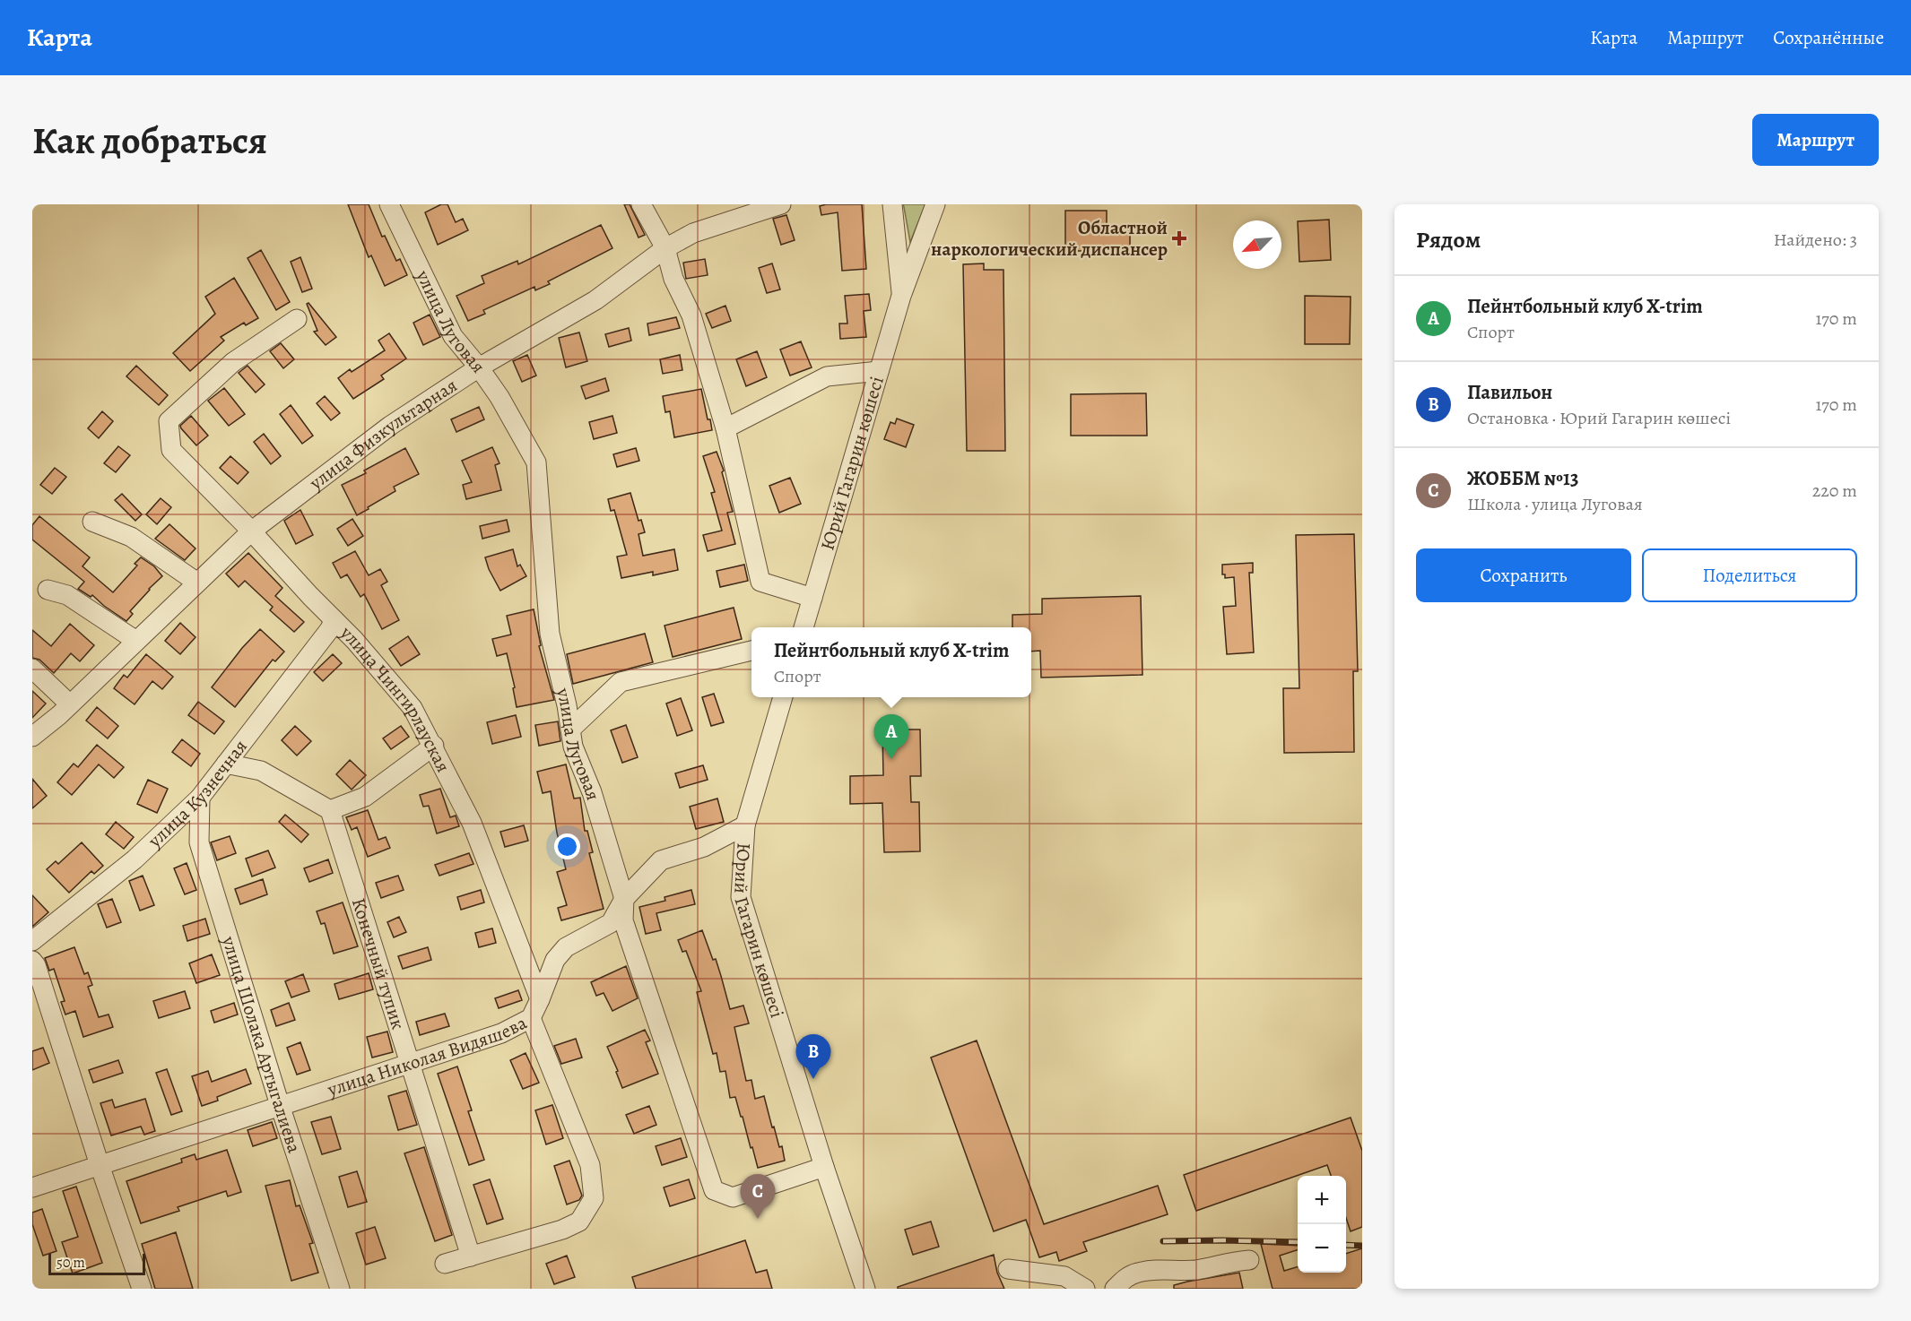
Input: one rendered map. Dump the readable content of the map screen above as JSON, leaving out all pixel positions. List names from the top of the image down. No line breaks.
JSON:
{"streets":{"street":["улица Луговая","улица Физкультарная","Юрий Гагарин көшесі","улица Чингирлауская","улица Кузнечная","Конечный тупик","улица Шолака Артыгалиева","улица Николая Видяшева"]},"crossings":[["улица Луговая","улица Физкультарная"],["улица Луговая","Юрий Гагарин көшесі"],["улица Луговая","улица Николая Видяшева"],["улица Физкультарная","улица Чингирлауская"],["Юрий Гагарин көшесі","улица Николая Видяшева"],["улица Чингирлауская","улица Кузнечная"],["улица Чингирлауская","улица Николая Видяшева"],["улица Кузнечная","улица Шолака Артыгалиева"],["Конечный тупик","улица Николая Видяшева"],["улица Шолака Артыгалиева","улица Николая Видяшева"]],"places":{"health":["Областной наркологический диспансер"]},"scale_bar":"50 m","north":"bottom left","page":{"header":"Карта","nav":["Карта","Маршрут","Сохранённые"],"buttons":["Маршрут",["Сохранить","Поделиться"]],"title":"Как добраться","heading":["Рядом","Найдено: 3"],"list":[{"mark":"A","name":"Пейнтбольный клуб X-trim","note":"Спорт","value":"170 m"},{"mark":"B","name":"Павильон","note":"Остановка · Юрий Гагарин көшесі","value":"170 m"},{"mark":"C","name":"ЖОББМ №13","note":"Школа · улица Луговая","value":"220 m"}],"popup":["Пейнтбольный клуб X-trim","Спорт"],"pins":["A","B","C"],"map_buttons":["+","−"],"scale":"50 m"}}
